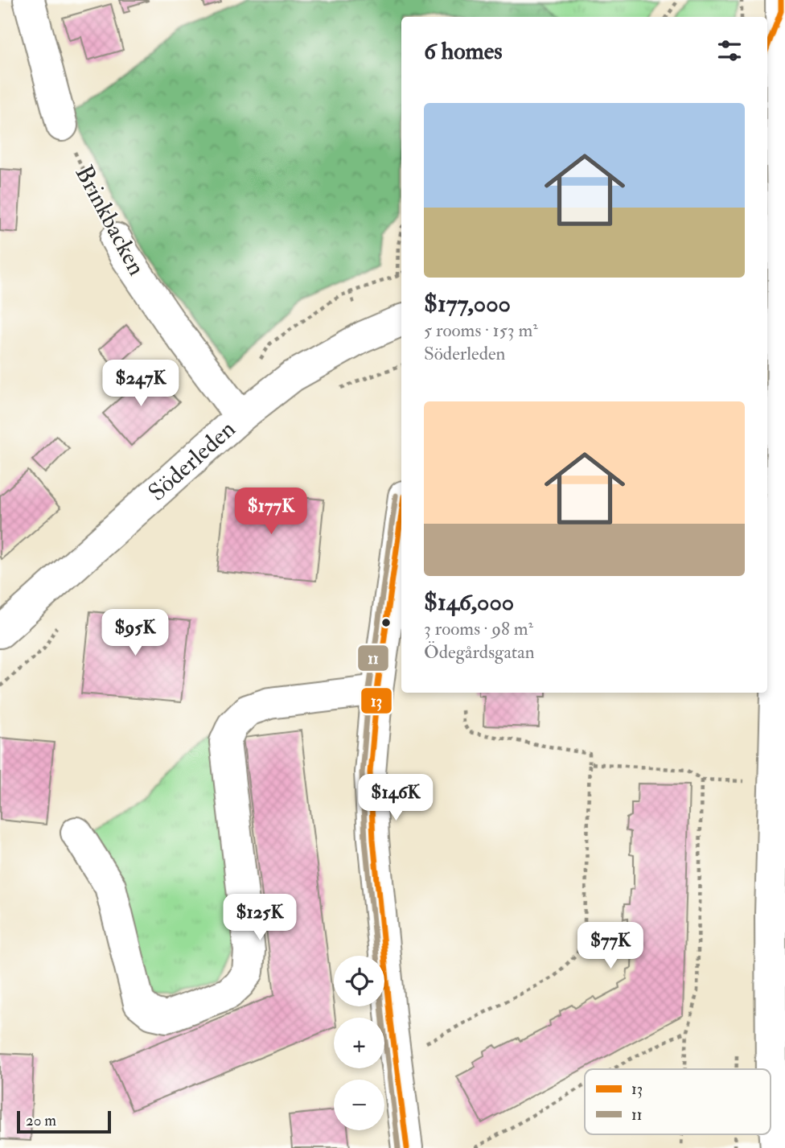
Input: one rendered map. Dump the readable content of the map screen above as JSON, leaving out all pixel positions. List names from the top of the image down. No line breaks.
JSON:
{"streets":{"main road":["Brinkbacken","Söderleden"]},"crossings":[["Brinkbacken","Söderleden"]],"lines":["transit line 13","transit line 11"],"legend":["13","11"],"scale_bar":"20 m","page":{"heading":"6 homes","list":[{"name":"$177,000","note":"5 rooms · 153 m² · Söderleden"},{"name":"$146,000","note":"3 rooms · 98 m² · Ödegårdsgatan"}],"price":["$247K","$177K","$95K","$146K","$125K","$77K"],"map_buttons":["+","−"],"scale":"20 m"}}
